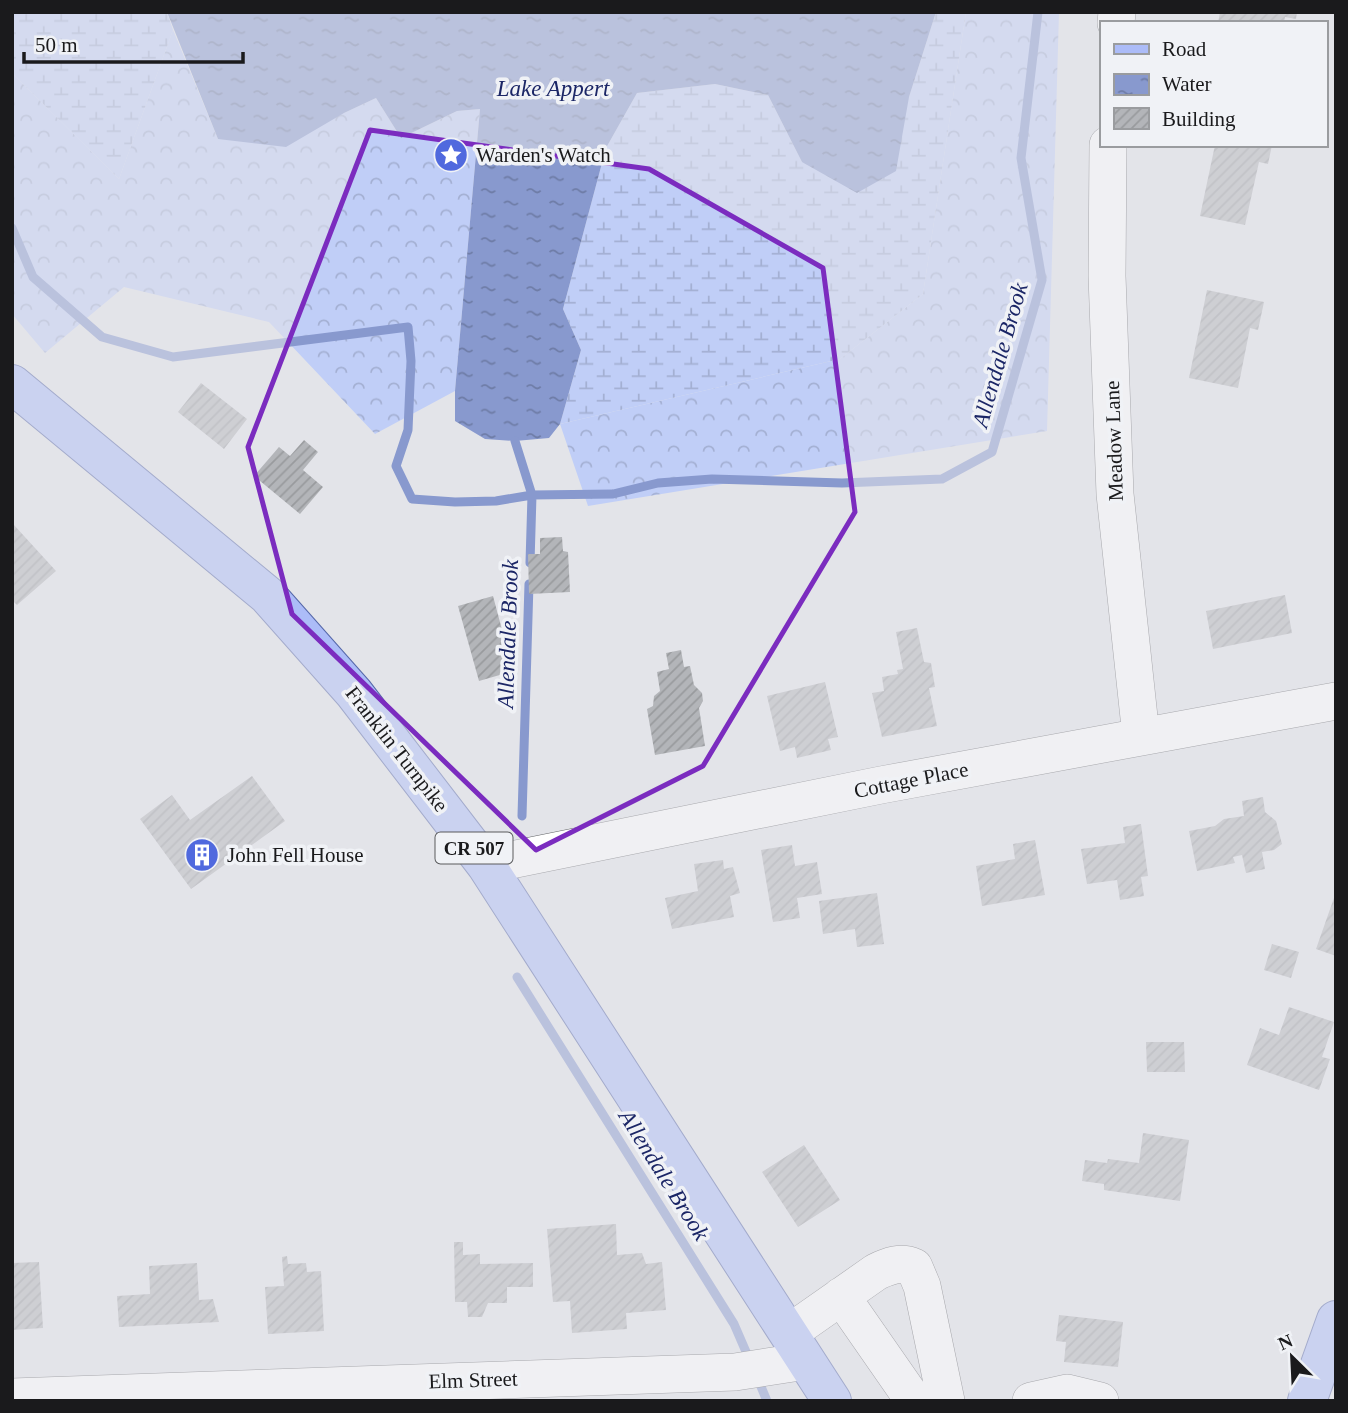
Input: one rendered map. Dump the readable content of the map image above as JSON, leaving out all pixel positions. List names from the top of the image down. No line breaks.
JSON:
{"streets":{"main road":["Franklin Turnpike","CR 507"],"street":["Meadow Lane","Cottage Place","Elm Street"]},"crossings":[["Meadow Lane","Cottage Place"],["Franklin Turnpike","Cottage Place"],["Franklin Turnpike","Elm Street"]],"water":["Lake Appert","Allendale Brook"],"places":{"place":["Warden's Watch"],"building":["John Fell House"]},"legend":["Road","Water","Building"],"scale_bar":"50 m","north":"top left"}
